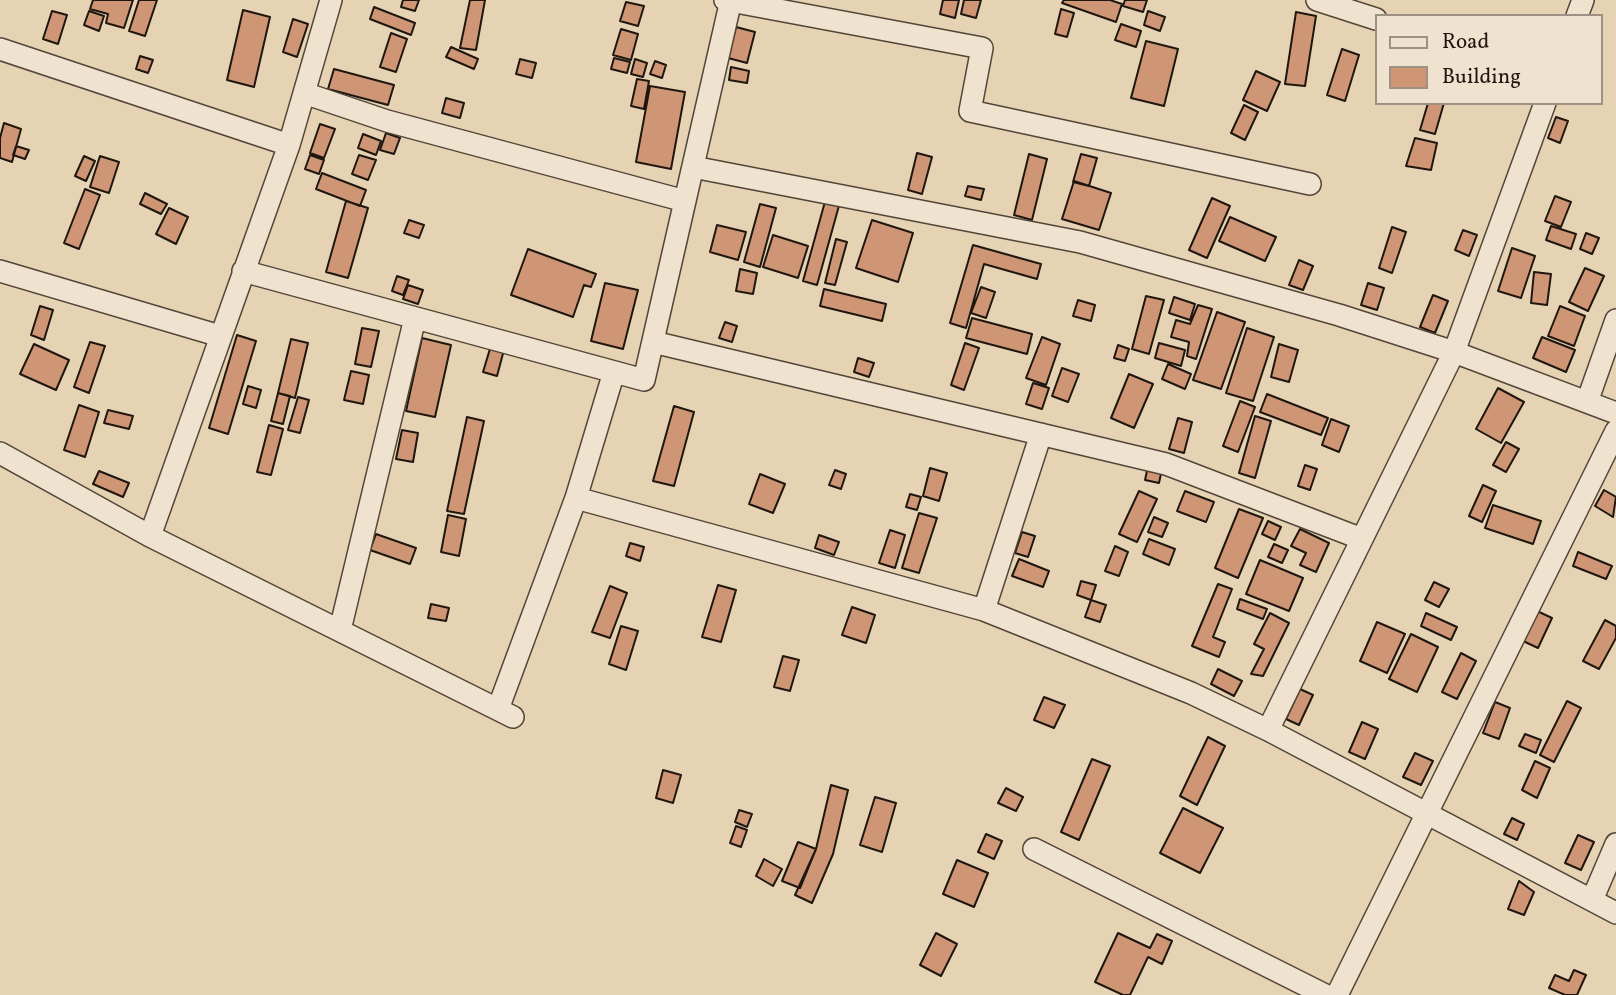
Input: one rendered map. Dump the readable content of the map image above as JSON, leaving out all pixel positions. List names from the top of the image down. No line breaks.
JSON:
{"legend":["Road","Building"]}
